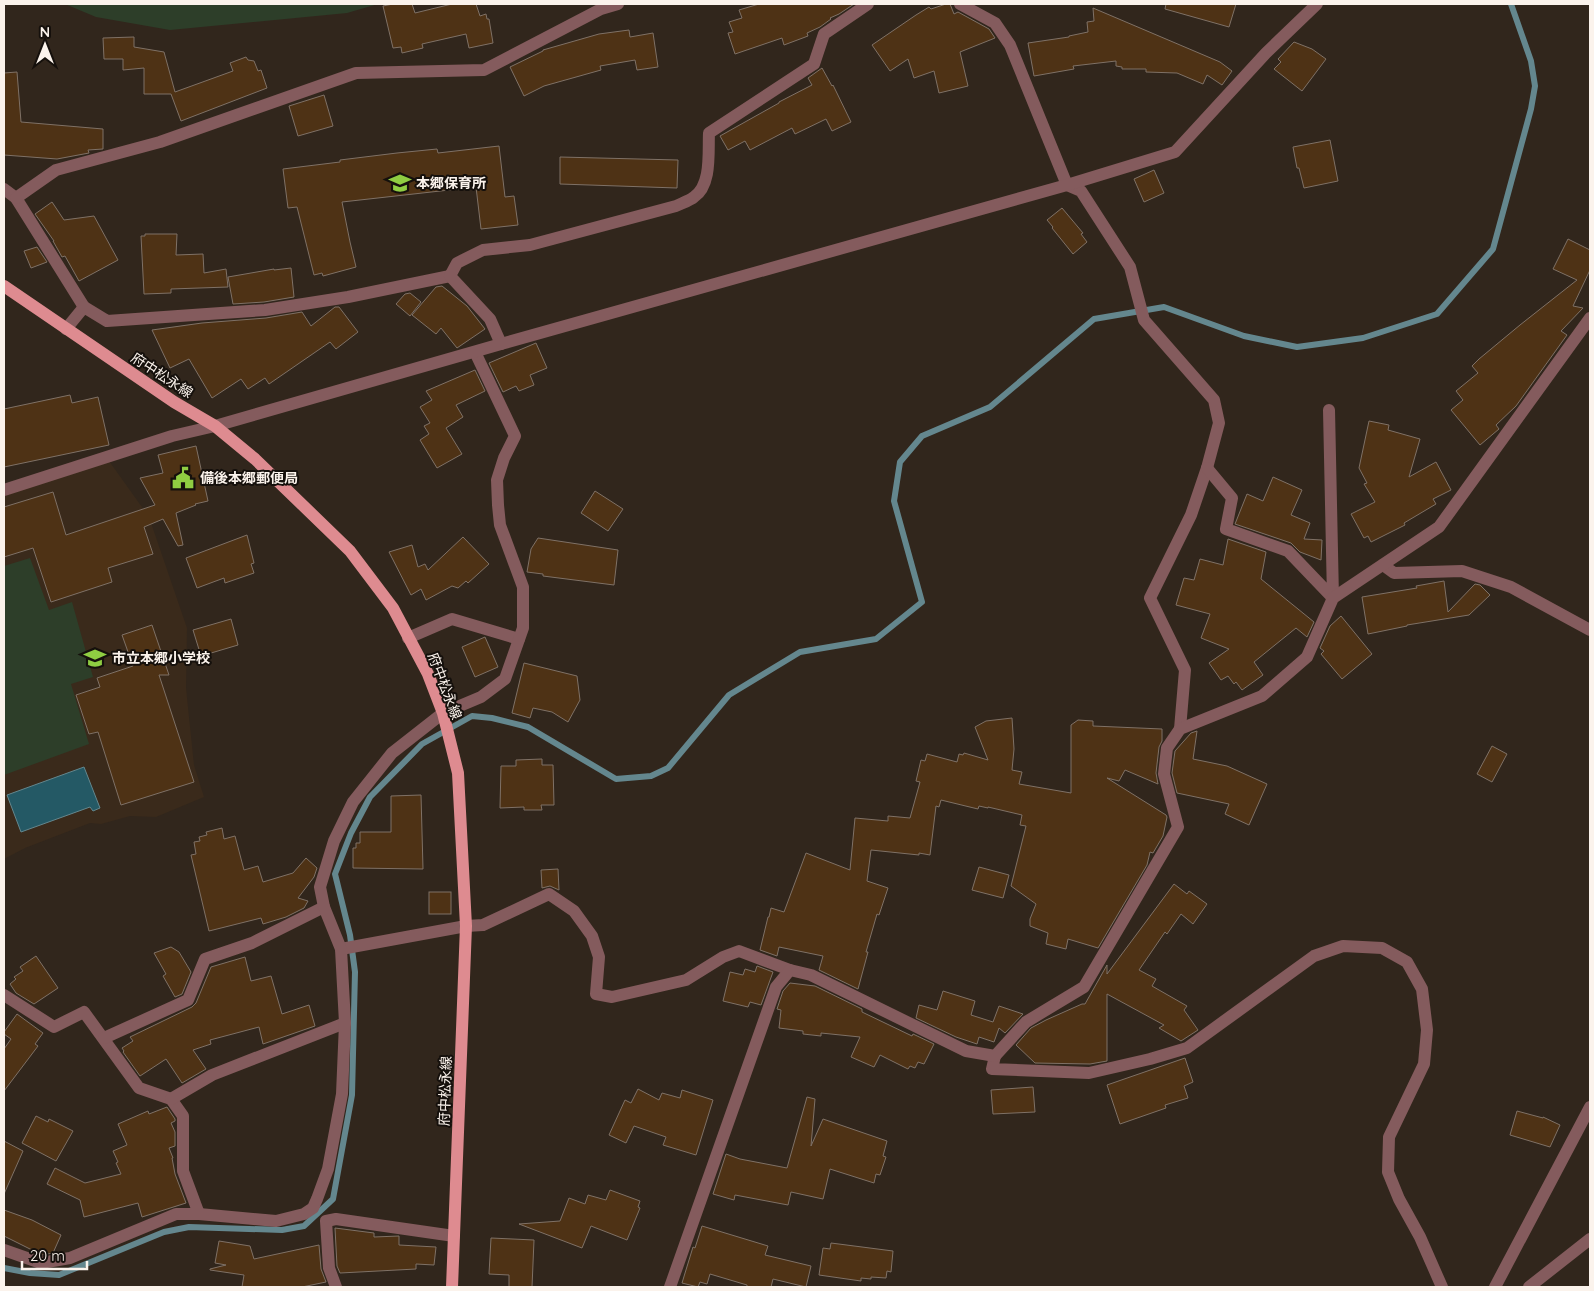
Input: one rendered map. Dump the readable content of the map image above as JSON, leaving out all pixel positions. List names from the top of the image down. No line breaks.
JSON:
{"streets":{"main road":["府中松永線"]},"places":{"school or university":["本郷保育所","市立本郷小学校"],"public building":["備後本郷郵便局"]},"scale_bar":"20 m","north":"top"}
